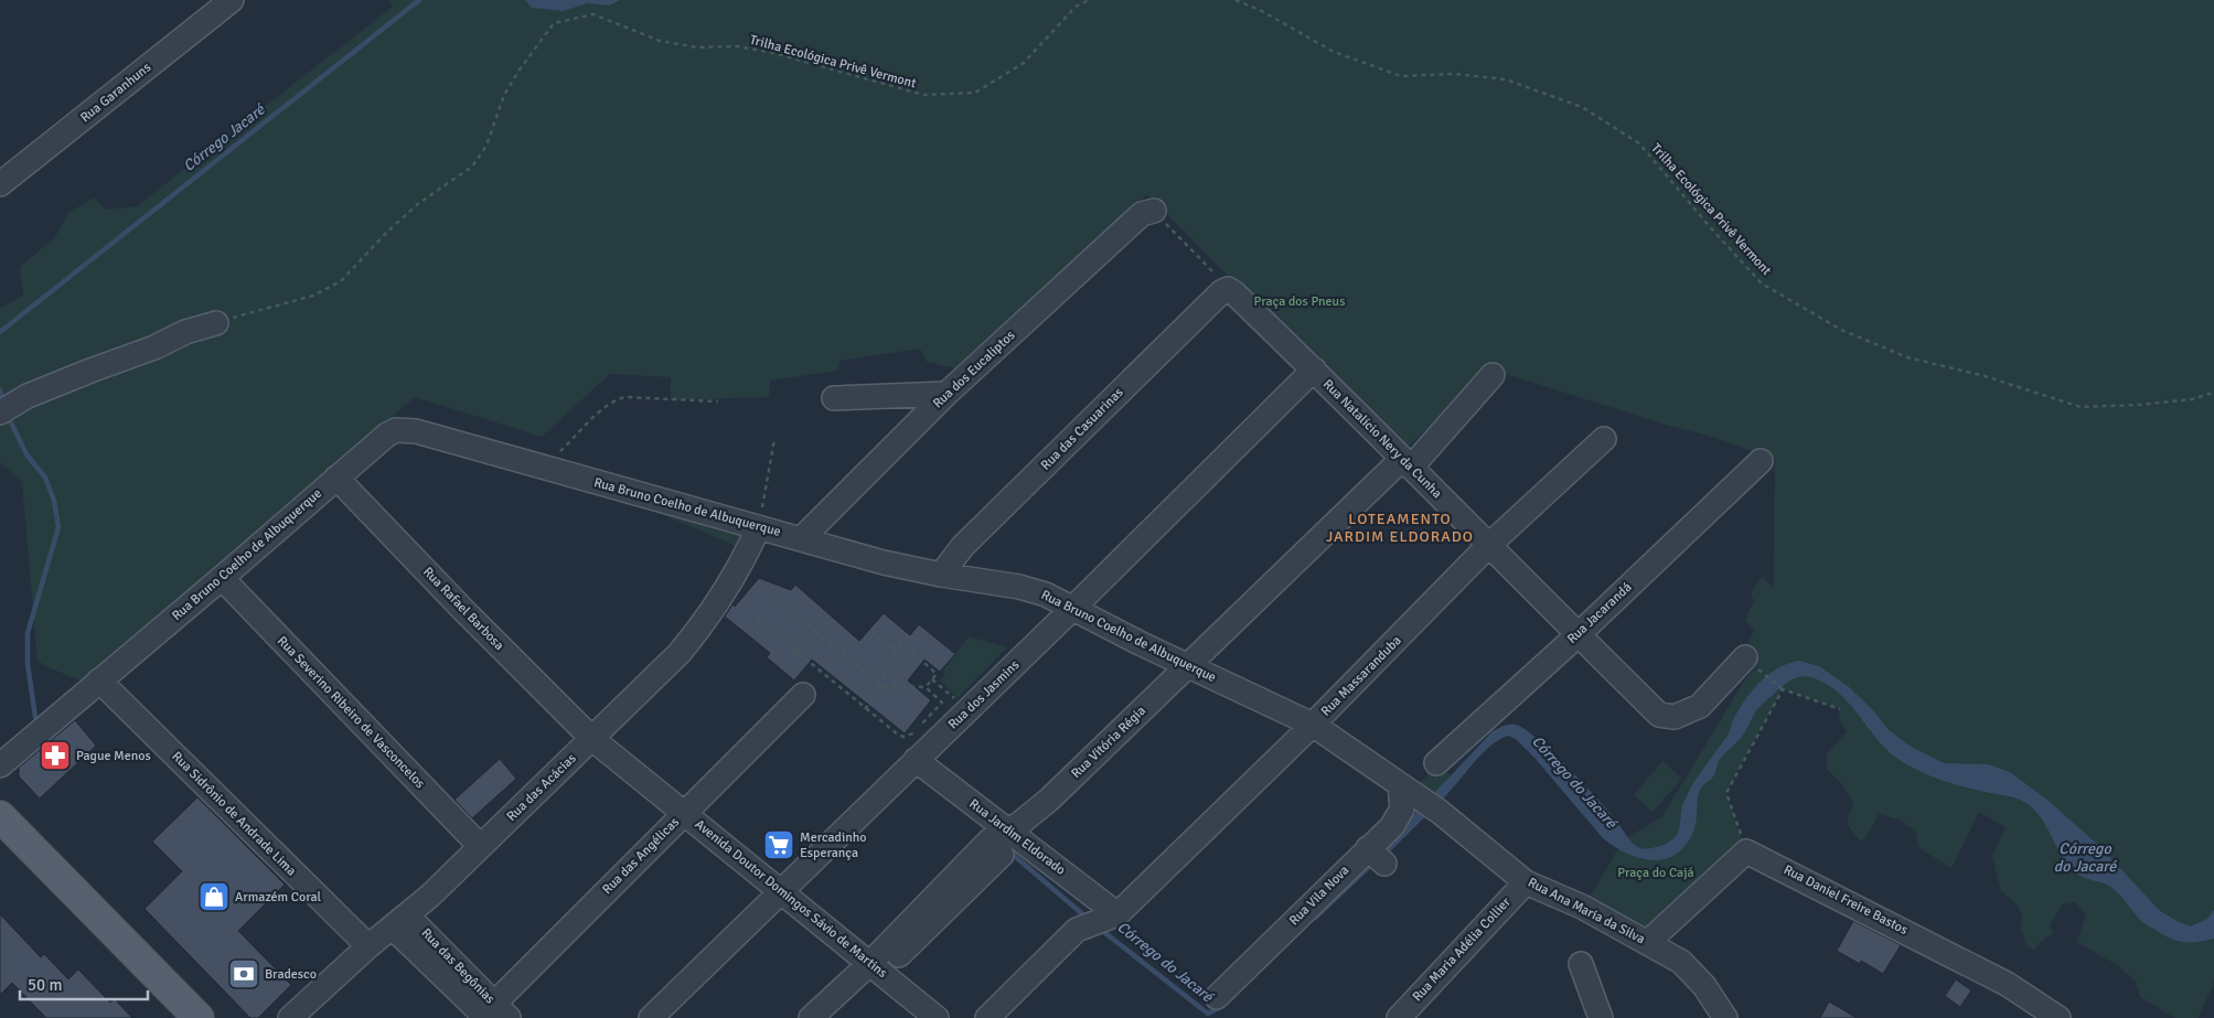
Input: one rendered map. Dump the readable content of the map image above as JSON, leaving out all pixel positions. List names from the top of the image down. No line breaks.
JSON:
{"streets":{"street":["Rua Garanhuns","Rua dos Eucaliptos","Rua das Casuarinas","Rua Natalício Nery da Cunha","Rua Bruno Coelho de Albuquerque","Rua Rafael Barbosa","Rua Jacarandá","Rua Massaranduba","Rua dos Jasmins","Rua Severino Ribeiro de Vasconcelos","Rua Vitória Régia","Rua das Acácias","Rua Sidrônio de Andrade Lima","Rua Jardim Eldorado","Rua das Angélicas","Rua Vila Nova","Avenida Doutor Domingos Sávio de Martins","Rua Daniel Freire Bastos","Rua Ana Maria da Silva","Rua Maria Adélia Collier","Rua das Begônias"],"path":["Trilha Ecológica Privê Vermont"]},"crossings":[["Rua dos Eucaliptos","Rua Bruno Coelho de Albuquerque"],["Rua das Casuarinas","Rua Natalício Nery da Cunha"],["Rua das Casuarinas","Rua Bruno Coelho de Albuquerque"],["Rua Natalício Nery da Cunha","Rua Jacarandá"],["Rua Natalício Nery da Cunha","Rua Massaranduba"],["Rua Natalício Nery da Cunha","Rua dos Jasmins"],["Rua Natalício Nery da Cunha","Rua Vitória Régia"],["Rua Bruno Coelho de Albuquerque","Rua Rafael Barbosa"],["Rua Bruno Coelho de Albuquerque","Rua Massaranduba"],["Rua Bruno Coelho de Albuquerque","Rua dos Jasmins"],["Rua Bruno Coelho de Albuquerque","Rua Severino Ribeiro de Vasconcelos"],["Rua Bruno Coelho de Albuquerque","Rua Vitória Régia"],["Rua Bruno Coelho de Albuquerque","Rua das Acácias"],["Rua Bruno Coelho de Albuquerque","Rua Sidrônio de Andrade Lima"],["Rua Bruno Coelho de Albuquerque","Rua Vila Nova"],["Rua Bruno Coelho de Albuquerque","Rua Ana Maria da Silva"],["Rua Rafael Barbosa","Rua das Acácias"],["Rua Rafael Barbosa","Avenida Doutor Domingos Sávio de Martins"],["Rua Massaranduba","Rua Jardim Eldorado"],["Rua dos Jasmins","Rua Jardim Eldorado"],["Rua dos Jasmins","Avenida Doutor Domingos Sávio de Martins"],["Rua Severino Ribeiro de Vasconcelos","Rua das Acácias"],["Rua Vitória Régia","Rua Jardim Eldorado"],["Rua Vitória Régia","Avenida Doutor Domingos Sávio de Martins"],["Rua das Acácias","Rua Sidrônio de Andrade Lima"],["Rua das Acácias","Avenida Doutor Domingos Sávio de Martins"],["Rua das Acácias","Rua das Begônias"],["Rua das Angélicas","Avenida Doutor Domingos Sávio de Martins"],["Rua das Angélicas","Rua das Begônias"],["Rua Ana Maria da Silva","Rua Maria Adélia Collier"]],"districts":["LOTEAMENTO JARDIM ELDORADO"],"water":["Córrego Jacaré","Córrego do Jacaré"],"parks":["Praça dos Pneus","Praça do Cajá"],"places":{"pharmacy":["Pague Menos"],"supermarket":["Mercadinho Esperança"],"shop":["Armazém Coral"],"bank":["Bradesco"]},"scale_bar":"50 m"}
